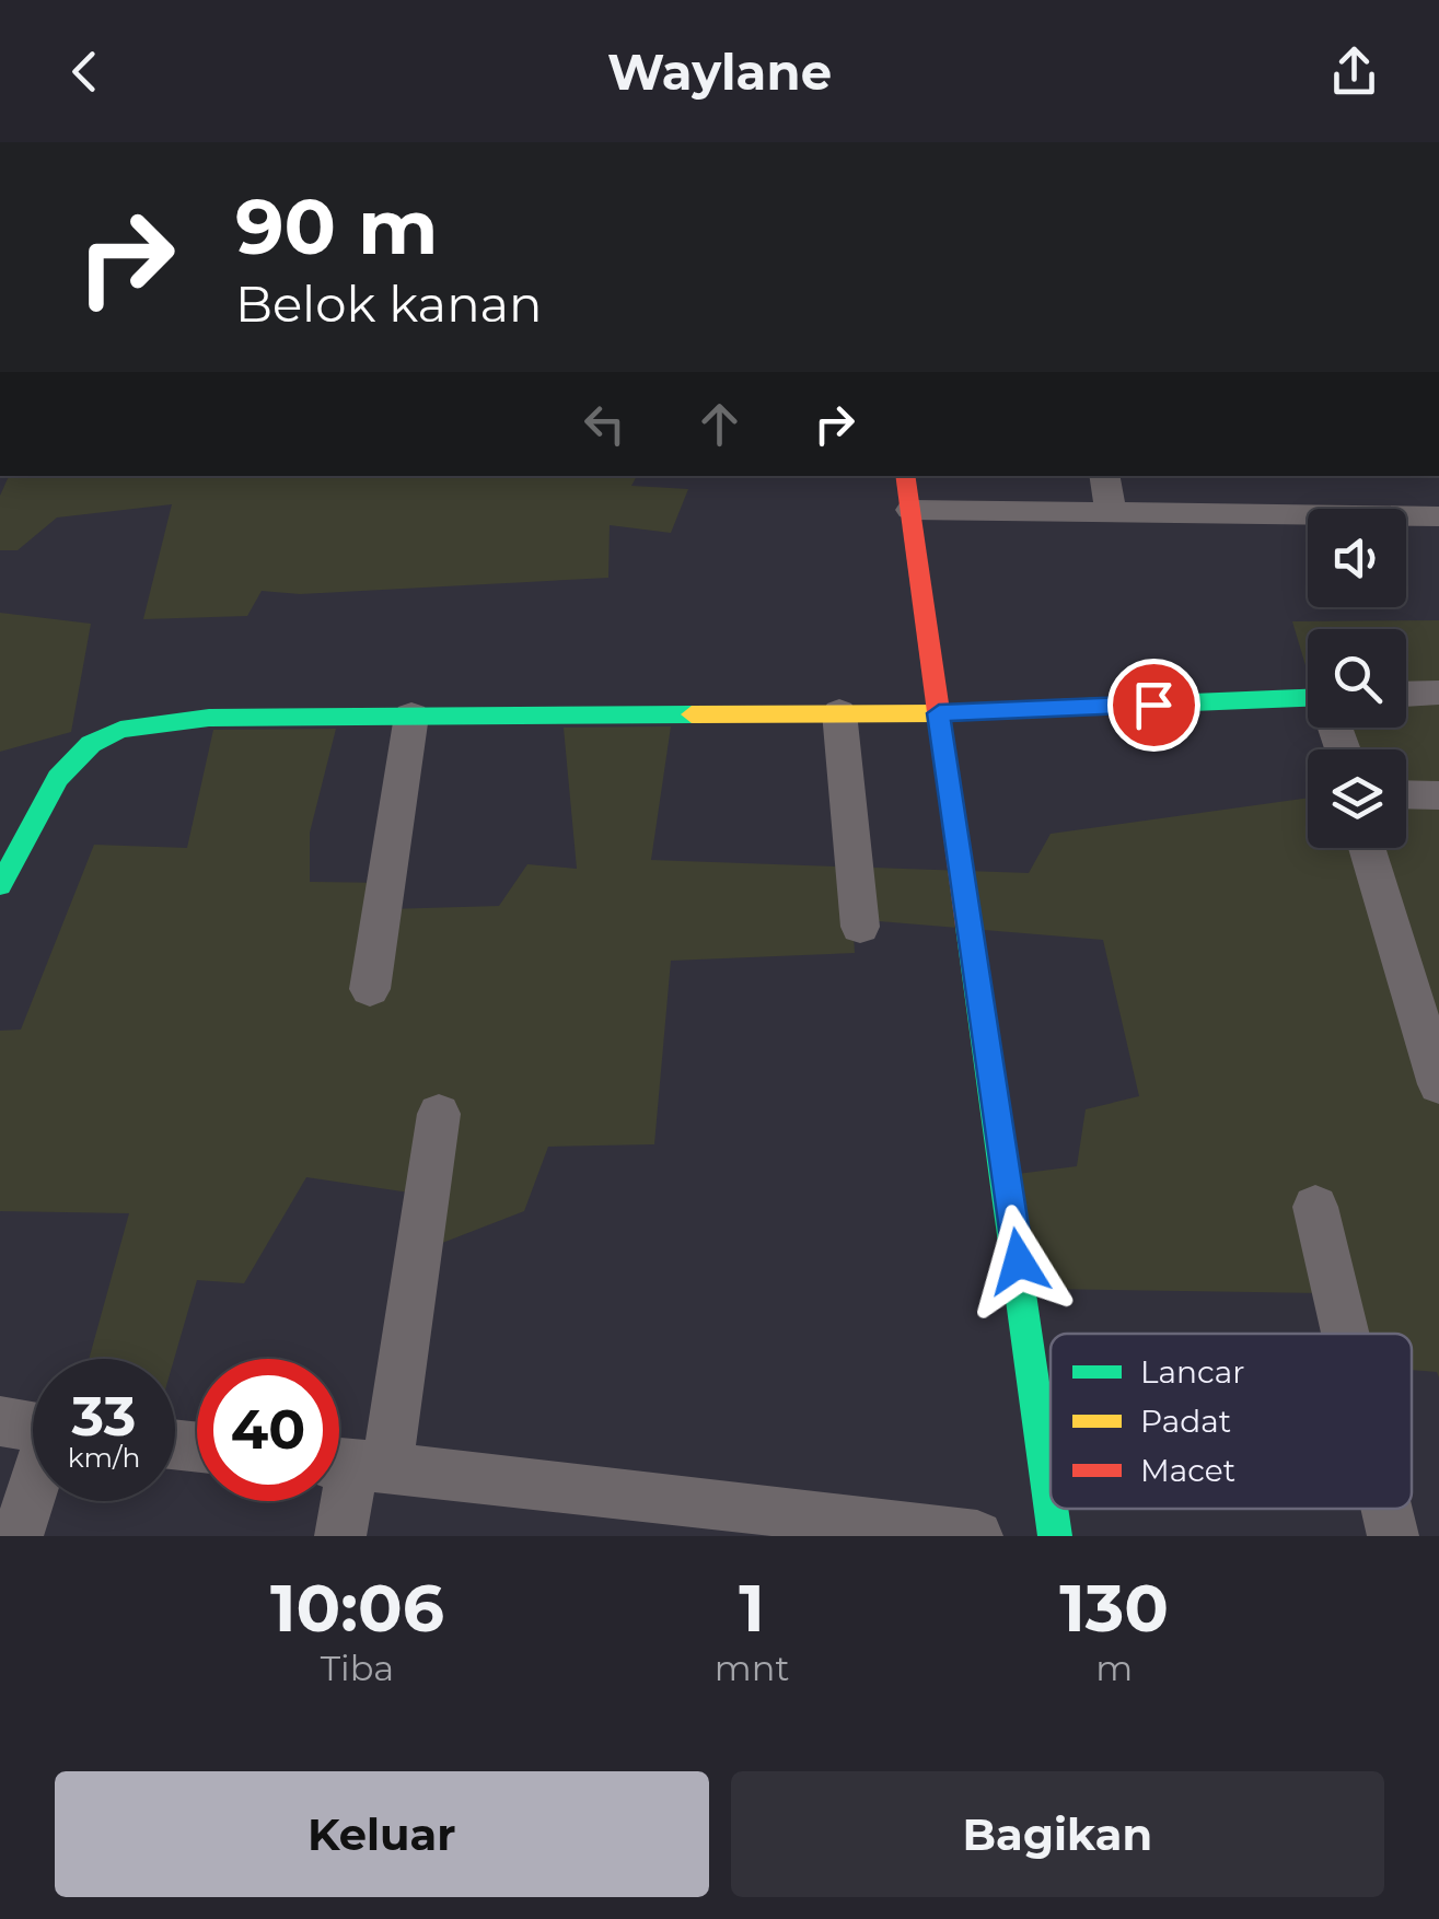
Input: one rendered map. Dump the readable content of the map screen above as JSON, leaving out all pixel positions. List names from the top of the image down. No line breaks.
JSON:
{"legend":["Lancar","Padat","Macet"],"page":{"header":"Waylane","turn":["90 m","Belok kanan"],"speed":"33 km/h","limit":"40","eta":["10:06","Tiba","1","mnt","130","m"],"buttons":["Keluar","Bagikan"]}}
